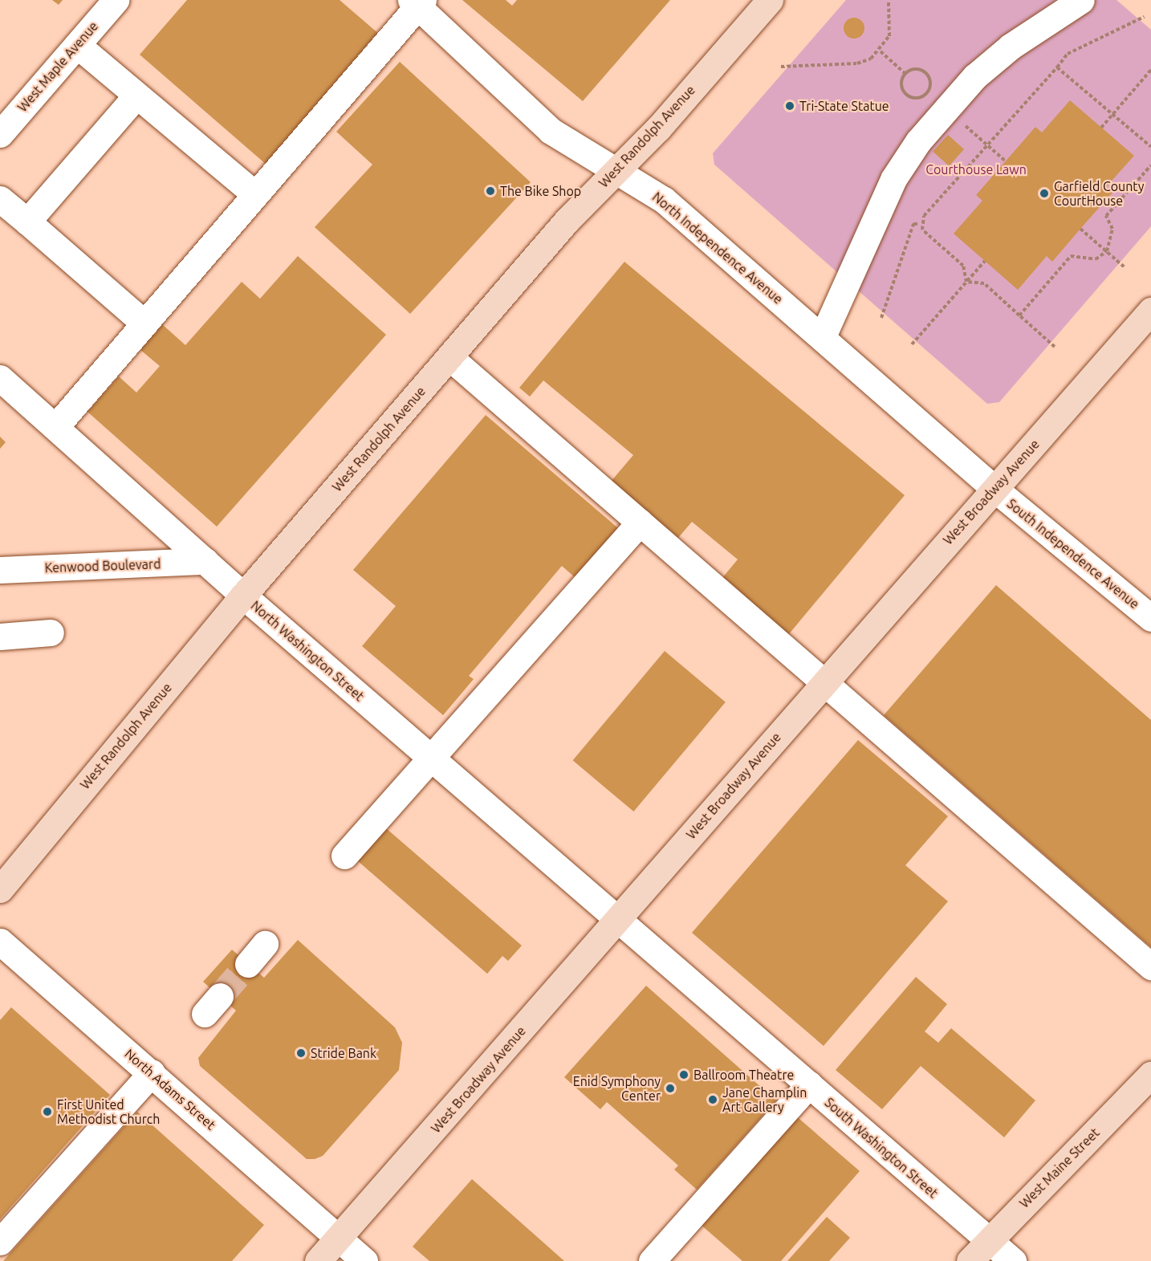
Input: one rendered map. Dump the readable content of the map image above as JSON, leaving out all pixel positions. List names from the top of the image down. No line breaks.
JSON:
{"streets":{"main road":["West Randolph Avenue","West Broadway Avenue","West Maine Street"],"street":["West Maple Avenue","North Independence Avenue","South Independence Avenue","Kenwood Boulevard","North Washington Street","North Adams Street","South Washington Street"]},"crossings":[["West Randolph Avenue","North Independence Avenue"],["West Randolph Avenue","North Washington Street"],["North Independence Avenue","West Broadway Avenue"],["North Independence Avenue","South Independence Avenue"],["West Broadway Avenue","South Independence Avenue"],["West Broadway Avenue","North Washington Street"],["West Broadway Avenue","North Adams Street"],["West Broadway Avenue","South Washington Street"],["Kenwood Boulevard","North Washington Street"],["North Washington Street","South Washington Street"],["South Washington Street","West Maine Street"]],"parks":["Courthouse Lawn"],"places":["Tri-State Statue","The Bike Shop","Garfield County CourtHouse","Stride Bank","Ballroom Theatre","Enid Symphony Center","Jane Champlin Art Gallery","First United Methodist Church"]}
